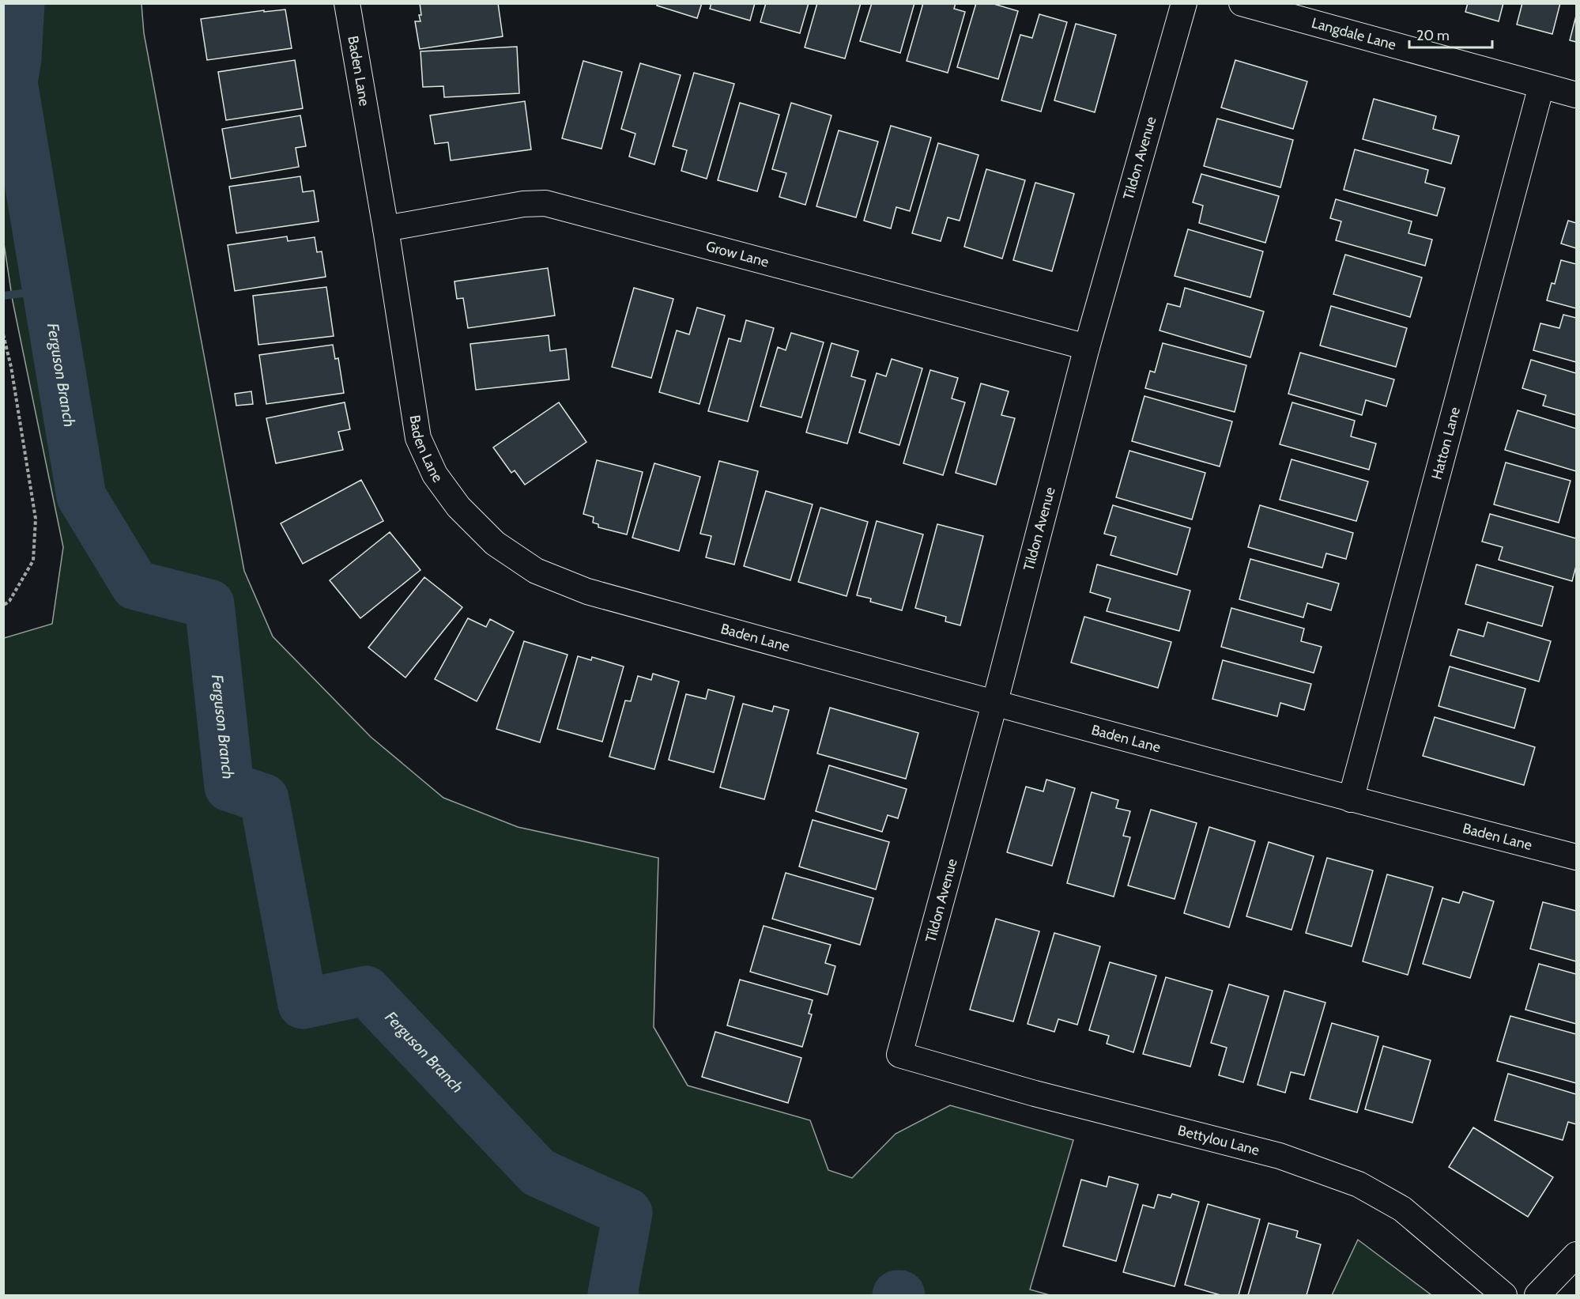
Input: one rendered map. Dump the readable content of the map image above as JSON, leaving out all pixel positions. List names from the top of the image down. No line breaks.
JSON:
{"streets":{"street":["Langdale Lane","Baden Lane","Tildon Avenue","Grow Lane","Hatton Lane","Bettylou Lane"]},"crossings":[["Langdale Lane","Hatton Lane"],["Baden Lane","Tildon Avenue"],["Baden Lane","Grow Lane"],["Baden Lane","Hatton Lane"],["Tildon Avenue","Grow Lane"],["Tildon Avenue","Bettylou Lane"]],"water":["Ferguson Branch"],"scale_bar":"20 m"}
